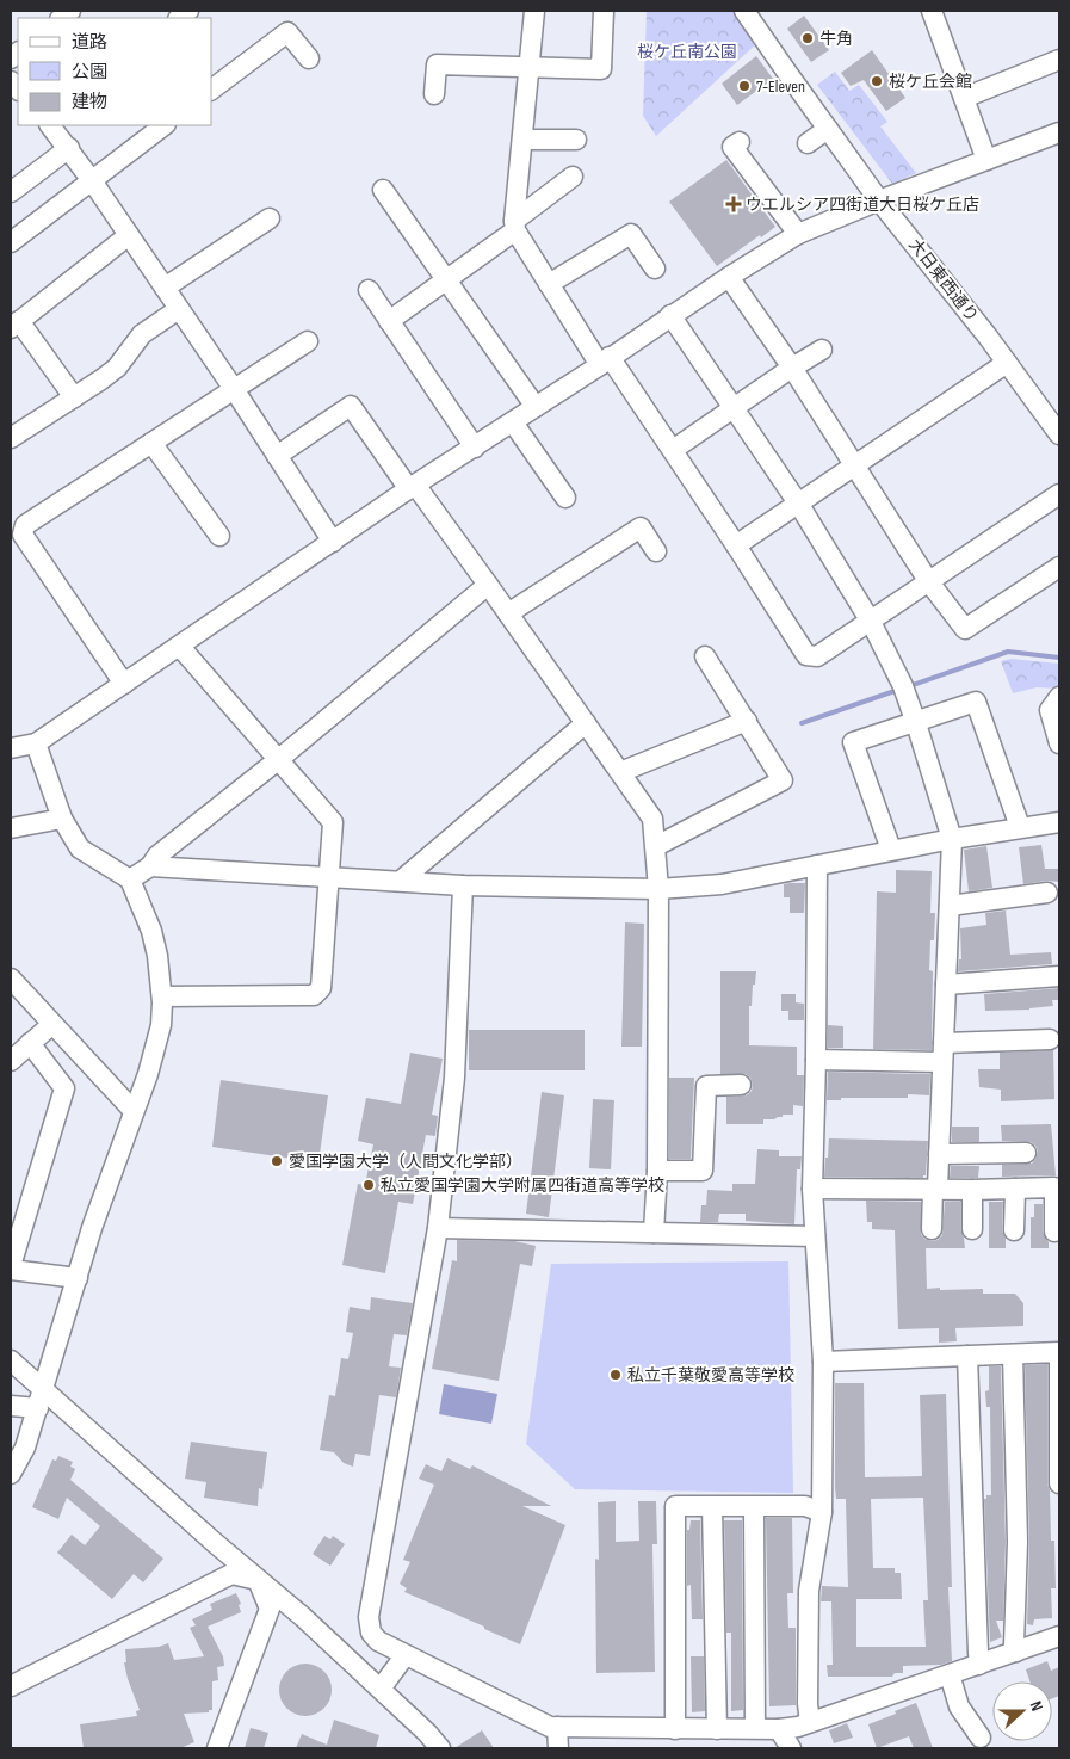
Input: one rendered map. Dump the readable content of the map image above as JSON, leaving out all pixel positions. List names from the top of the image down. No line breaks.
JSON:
{"streets":{"street":["大日東西通り"]},"parks":["桜ケ丘南公園"],"places":{"other":["牛角","桜ケ丘会館","7-Eleven","愛国学園大学（人間文化学部）","私立愛国学園大学附属四街道高等学校","私立千葉敬愛高等学校"],"health":["ウエルシア四街道大日桜ケ丘店"]},"legend":["道路","公園","建物"],"north":"right"}
